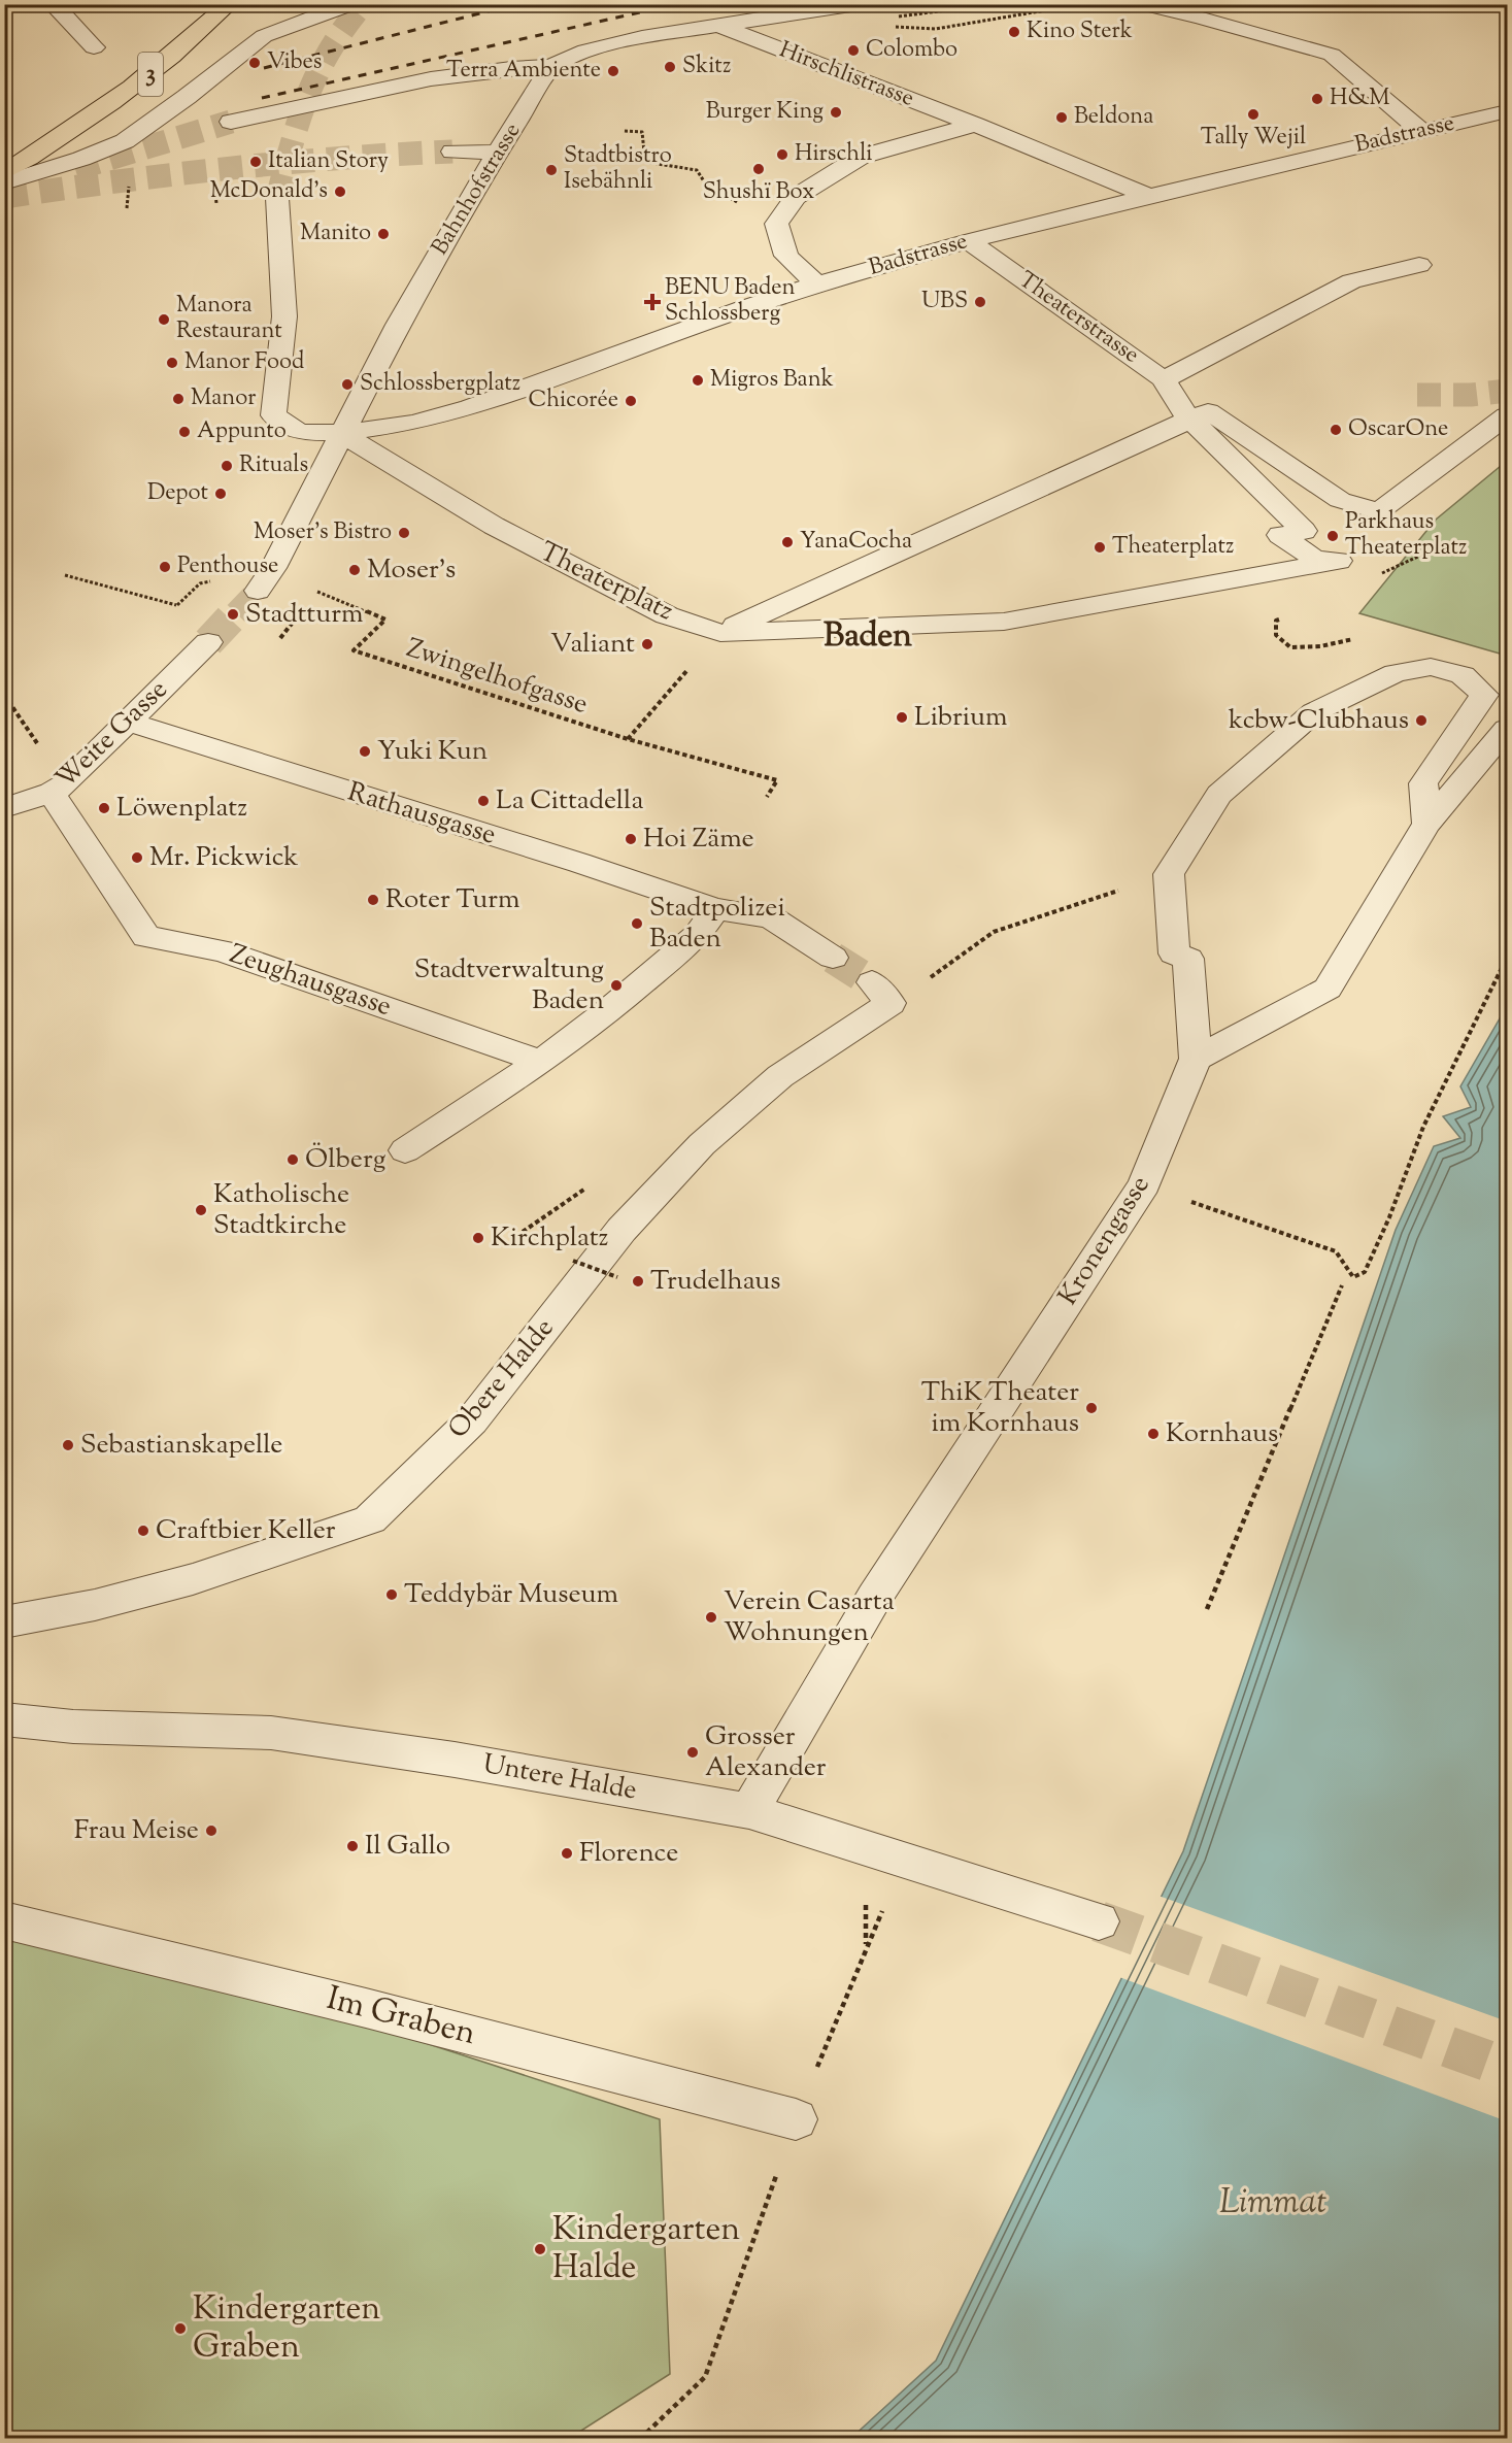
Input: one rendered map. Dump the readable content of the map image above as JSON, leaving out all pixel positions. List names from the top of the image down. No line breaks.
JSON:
{"streets":{"main road":["3"],"street":["Hirschlistrasse","Badstrasse","Bahnhofstrasse","Theaterstrasse","Theaterplatz","Weite Gasse","Rathausgasse","Zeughausgasse","Kronengasse","Obere Halde","Untere Halde","Im Graben"],"path":["Zwingelhofgasse"]},"crossings":[["Hirschlistrasse","Badstrasse"],["Badstrasse","Bahnhofstrasse"],["Badstrasse","Theaterstrasse"],["Badstrasse","Theaterplatz"],["Bahnhofstrasse","Theaterplatz"],["Theaterstrasse","Theaterplatz"],["Weite Gasse","Rathausgasse"],["Weite Gasse","Zeughausgasse"],["Kronengasse","Untere Halde"]],"districts":["Baden"],"water":["Limmat"],"places":{"other":["Kino Sterk","Colombo","Vibes","Skitz","Terra Ambiente","H&M","Burger King","Tally Wejil","Beldona","Hirschli","Italian Story","Shushï Box","Stadtbistro Isebähnli","McDonald's","Manito","UBS","Manora Restaurant","Manor Food","Migros Bank","Schlossbergplatz","Manor","Chicorée","OscarOne","Appunto","Rituals","Depot","Moser's Bistro","Parkhaus Theaterplatz","YanaCocha","Theaterplatz","Penthouse","Moser's","Stadtturm","Valiant","Librium","kcbw-Clubhaus","Yuki Kun","La Cittadella","Löwenplatz","Hoi Zäme","Mr. Pickwick","Roter Turm","Stadtpolizei Baden","Stadtverwaltung Baden","Ölberg","Katholische Stadtkirche","Kirchplatz","Trudelhaus","ThiK Theater im Kornhaus","Kornhaus","Sebastianskapelle","Craftbier Keller","Teddybär Museum","Verein Casarta Wohnungen","Grosser Alexander","Frau Meise","Il Gallo","Florence","Kindergarten Halde","Kindergarten Graben"],"health":["BENU Baden Schlossberg"]}}
